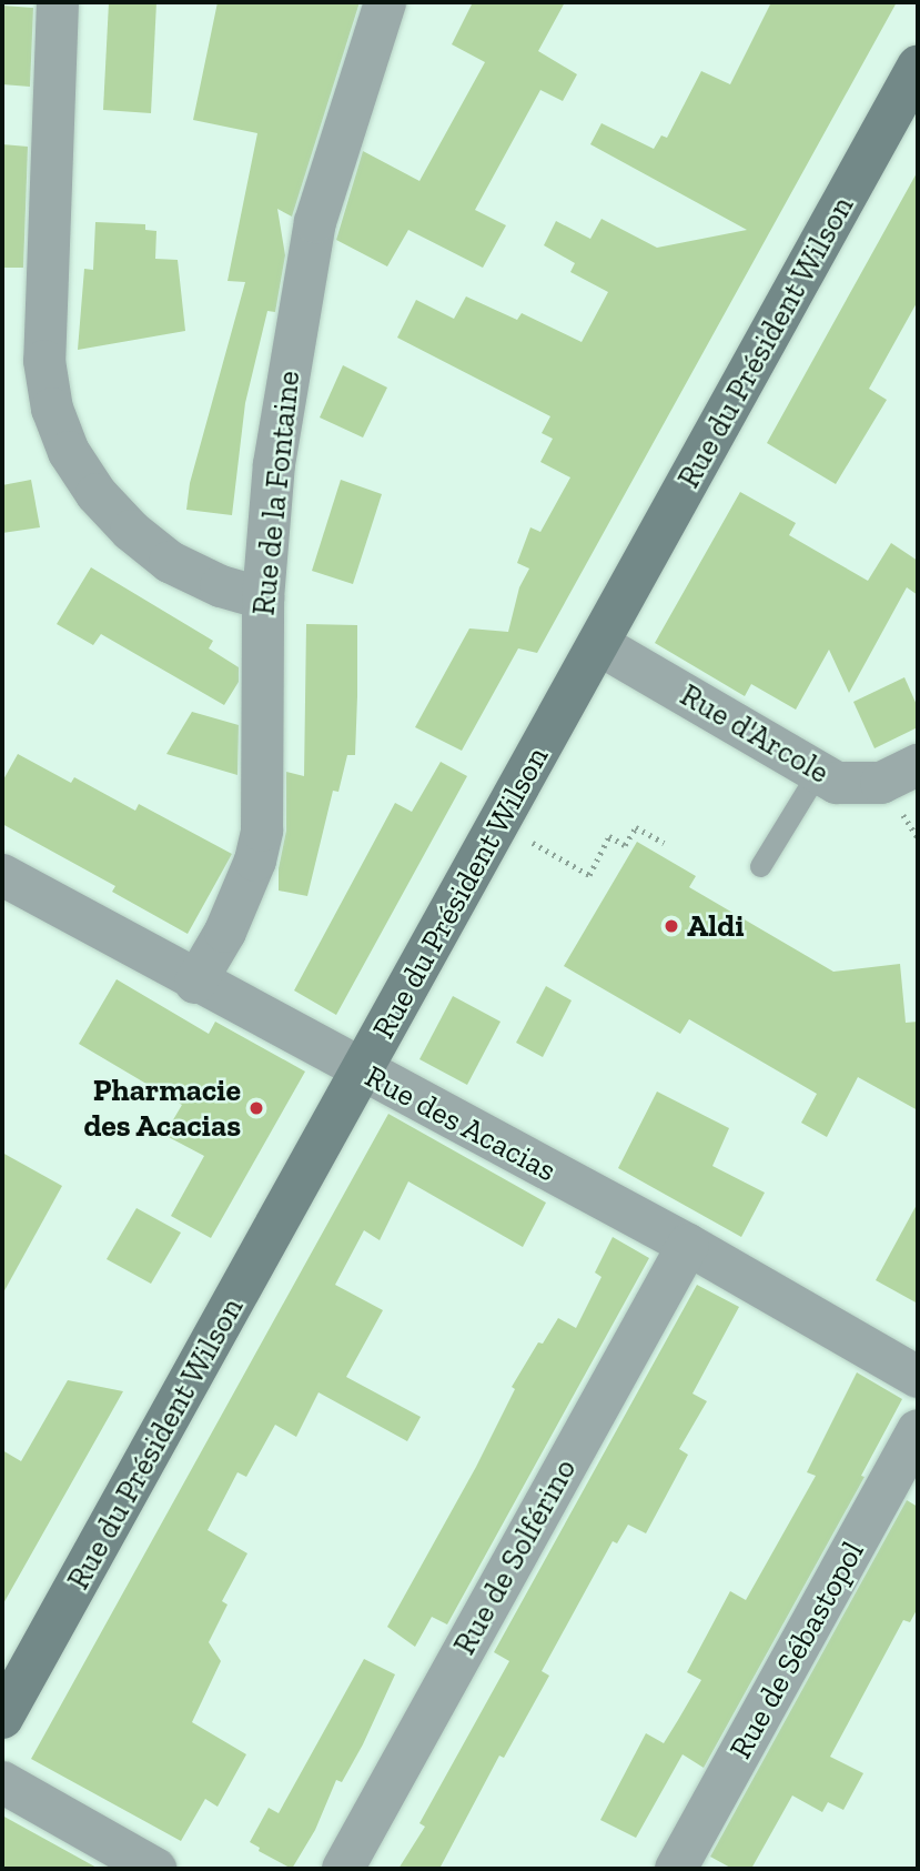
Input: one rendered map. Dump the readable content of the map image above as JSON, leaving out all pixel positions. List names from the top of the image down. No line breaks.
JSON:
{"streets":{"main road":["Rue du Président Wilson"],"street":["Rue de la Fontaine","Rue d'Arcole","Rue des Acacias","Rue de Solférino","Rue de Sébastopol"]},"crossings":[["Rue du Président Wilson","Rue d'Arcole"],["Rue du Président Wilson","Rue des Acacias"],["Rue de la Fontaine","Rue des Acacias"],["Rue des Acacias","Rue de Solférino"]],"places":["Aldi","Pharmacie des Acacias"]}
